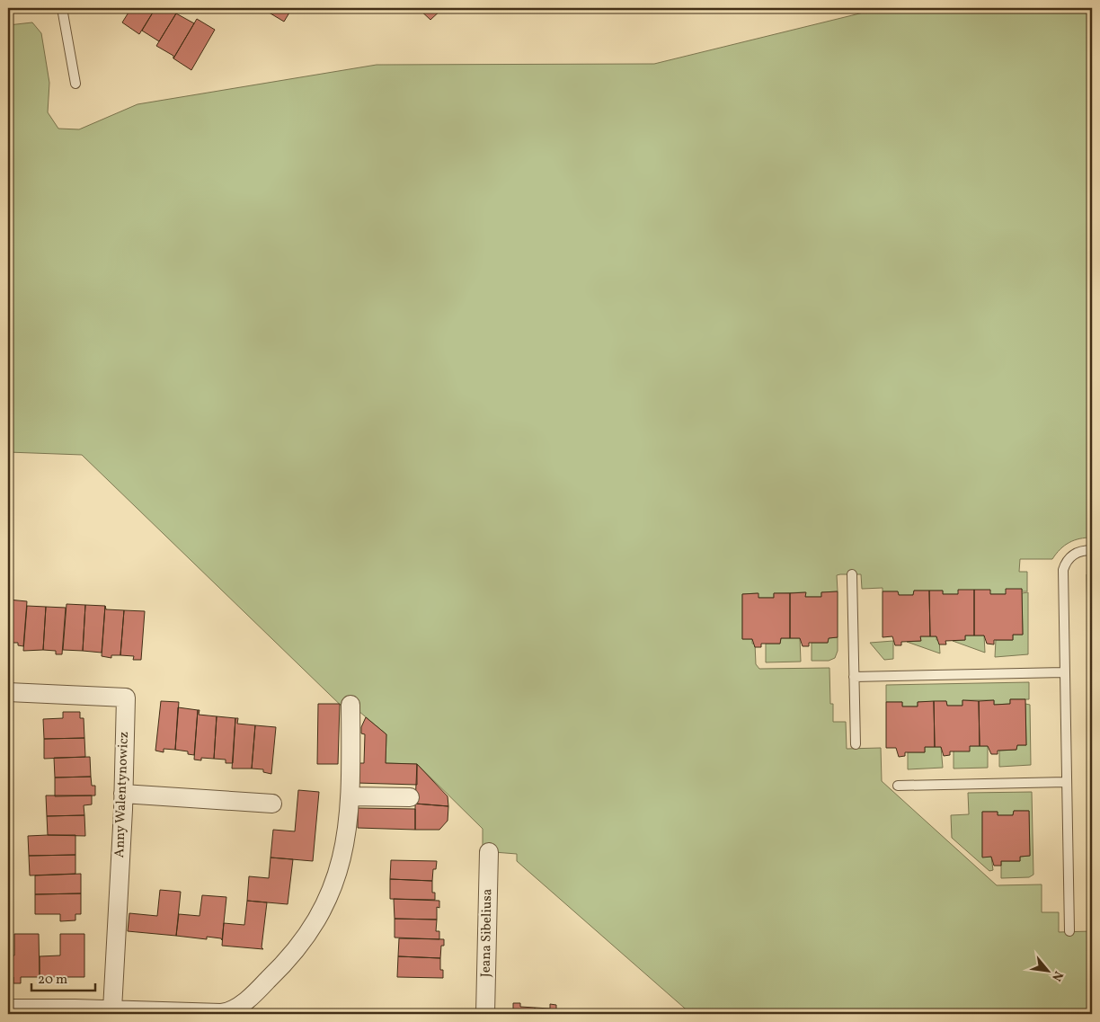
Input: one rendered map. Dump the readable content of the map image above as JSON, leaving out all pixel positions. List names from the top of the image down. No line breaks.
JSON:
{"streets":{"street":["Anny Walentynowicz","Jeana Sibeliusa"]},"scale_bar":"20 m","north":"bottom right"}
